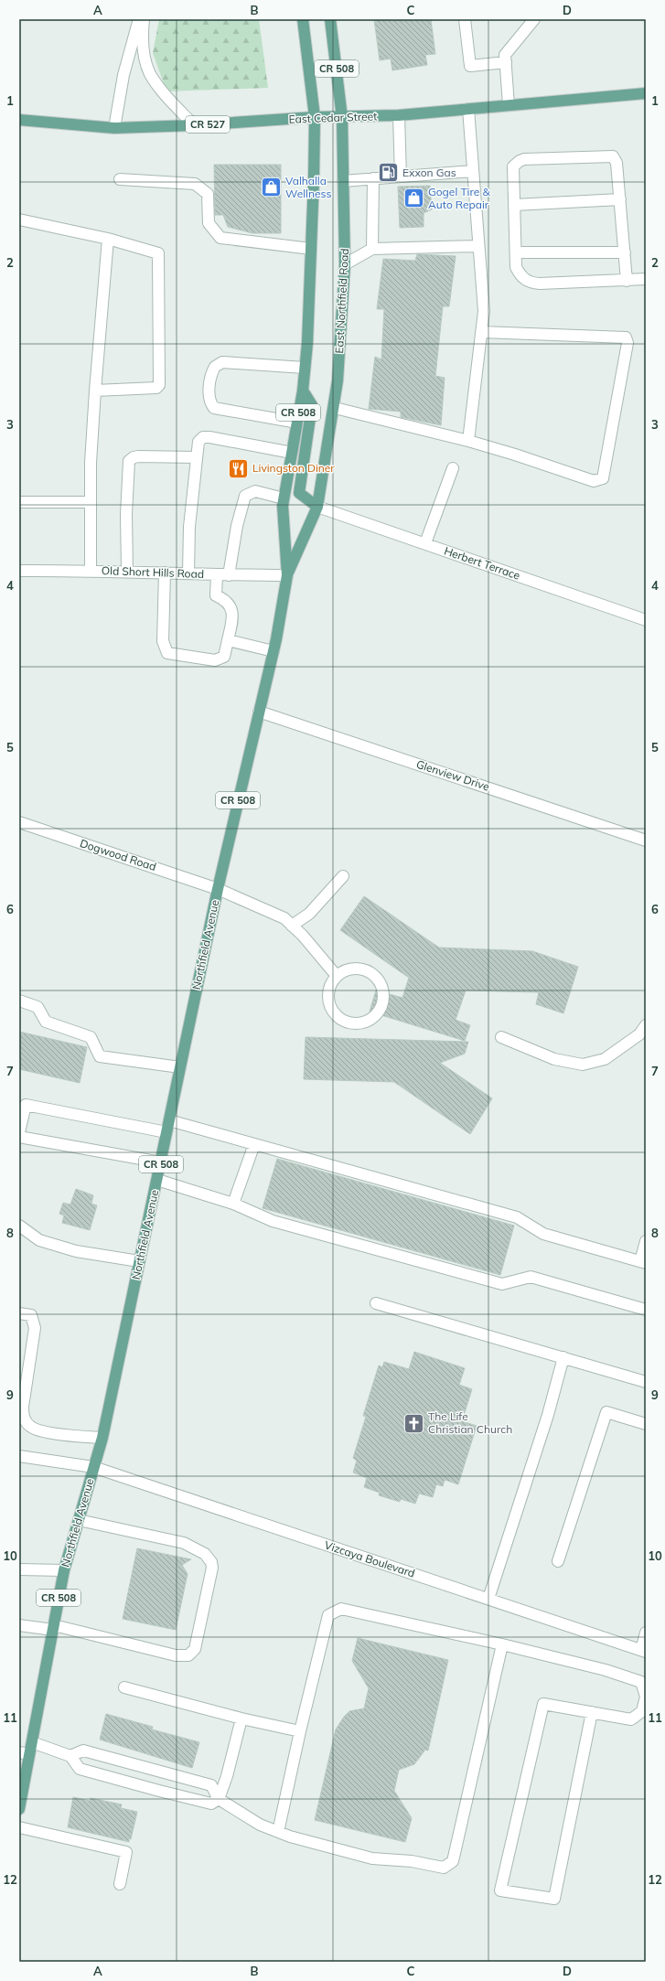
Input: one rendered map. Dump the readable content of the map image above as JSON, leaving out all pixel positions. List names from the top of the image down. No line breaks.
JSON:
{"streets":{"main road":["CR 508","East Cedar Street","CR 527","East Northfield Road","Northfield Avenue"],"street":["Herbert Terrace","Old Short Hills Road","Glenview Drive","Dogwood Road","Vizcaya Boulevard"]},"crossings":[["East Cedar Street","East Northfield Road"],["East Northfield Road","Herbert Terrace"],["East Northfield Road","Old Short Hills Road"],["East Northfield Road","Northfield Avenue"],["Glenview Drive","Northfield Avenue"],["Dogwood Road","Northfield Avenue"],["Northfield Avenue","Vizcaya Boulevard"]],"places":{"fuel station":["Exxon Gas"],"shop":["Valhalla Wellness","Gogel Tire & Auto Repair"],"restaurant":["Livingston Diner"],"church":["The Life Christian Church"]},"grid":{"columns":["A","B","C","D"],"rows":["1","2","3","4","5","6","7","8","9","10","11","12"]}}
